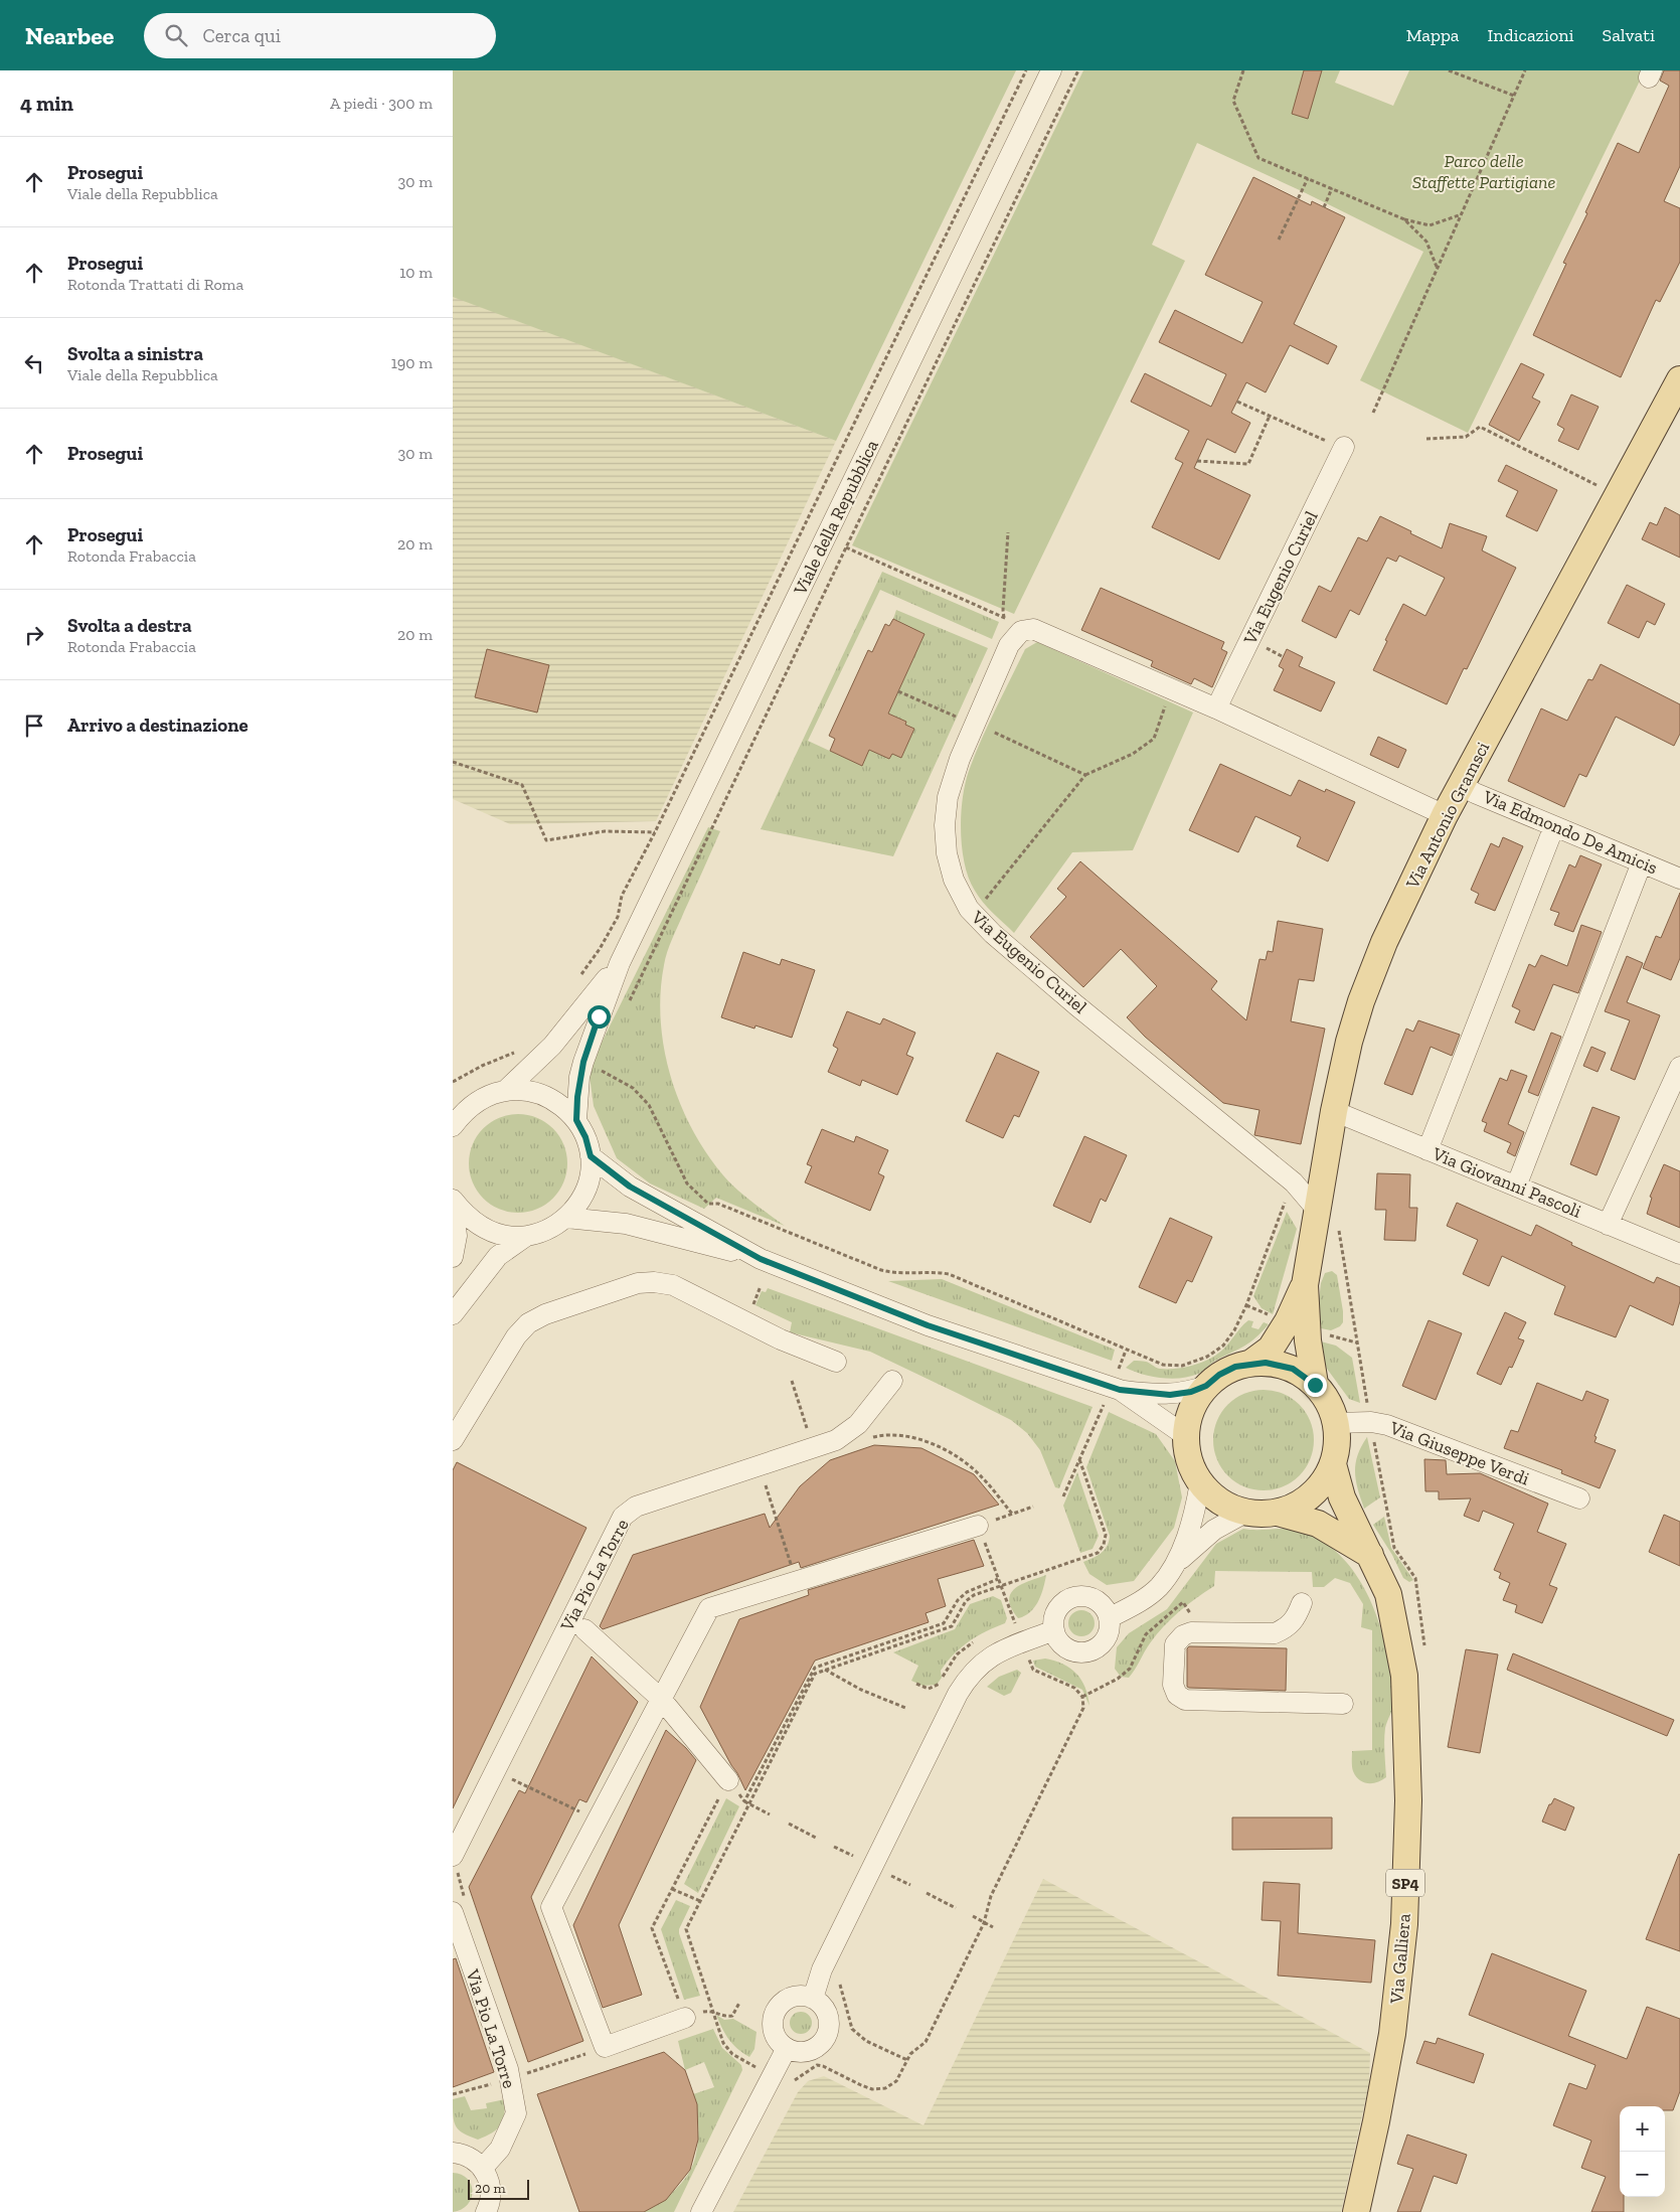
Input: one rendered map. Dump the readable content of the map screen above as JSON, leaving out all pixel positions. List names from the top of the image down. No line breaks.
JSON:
{"streets":{"main road":["Via Antonio Gramsci","SP4","Via Galliera"],"street":["Viale della Repubblica","Via Eugenio Curiel","Via Edmondo De Amicis","Via Giovanni Pascoli","Via Giuseppe Verdi","Via Pio La Torre"]},"crossings":[["Via Eugenio Curiel","Via Antonio Gramsci"],["Via Antonio Gramsci","Via Edmondo De Amicis"],["Via Antonio Gramsci","Via Giovanni Pascoli"],["Via Antonio Gramsci","Via Giuseppe Verdi"],["Via Antonio Gramsci","Via Galliera"],["Via Giuseppe Verdi","Via Galliera"]],"parks":["Parco delle Staffette Partigiane"],"scale_bar":"20 m","page":{"header":"Nearbee","search":"Cerca qui","nav":["Mappa","Indicazioni","Salvati"],"heading":["4 min","A piedi · 300 m"],"list":[["Prosegui","Viale della Repubblica","30 m"],["Prosegui","Rotonda Trattati di Roma","10 m"],["Svolta a sinistra","Viale della Repubblica","190 m"],["Prosegui","30 m"],["Prosegui","Rotonda Frabaccia","20 m"],["Svolta a destra","Rotonda Frabaccia","20 m"],"Arrivo a destinazione"],"map_buttons":["+","−"],"scale":"20 m"}}
